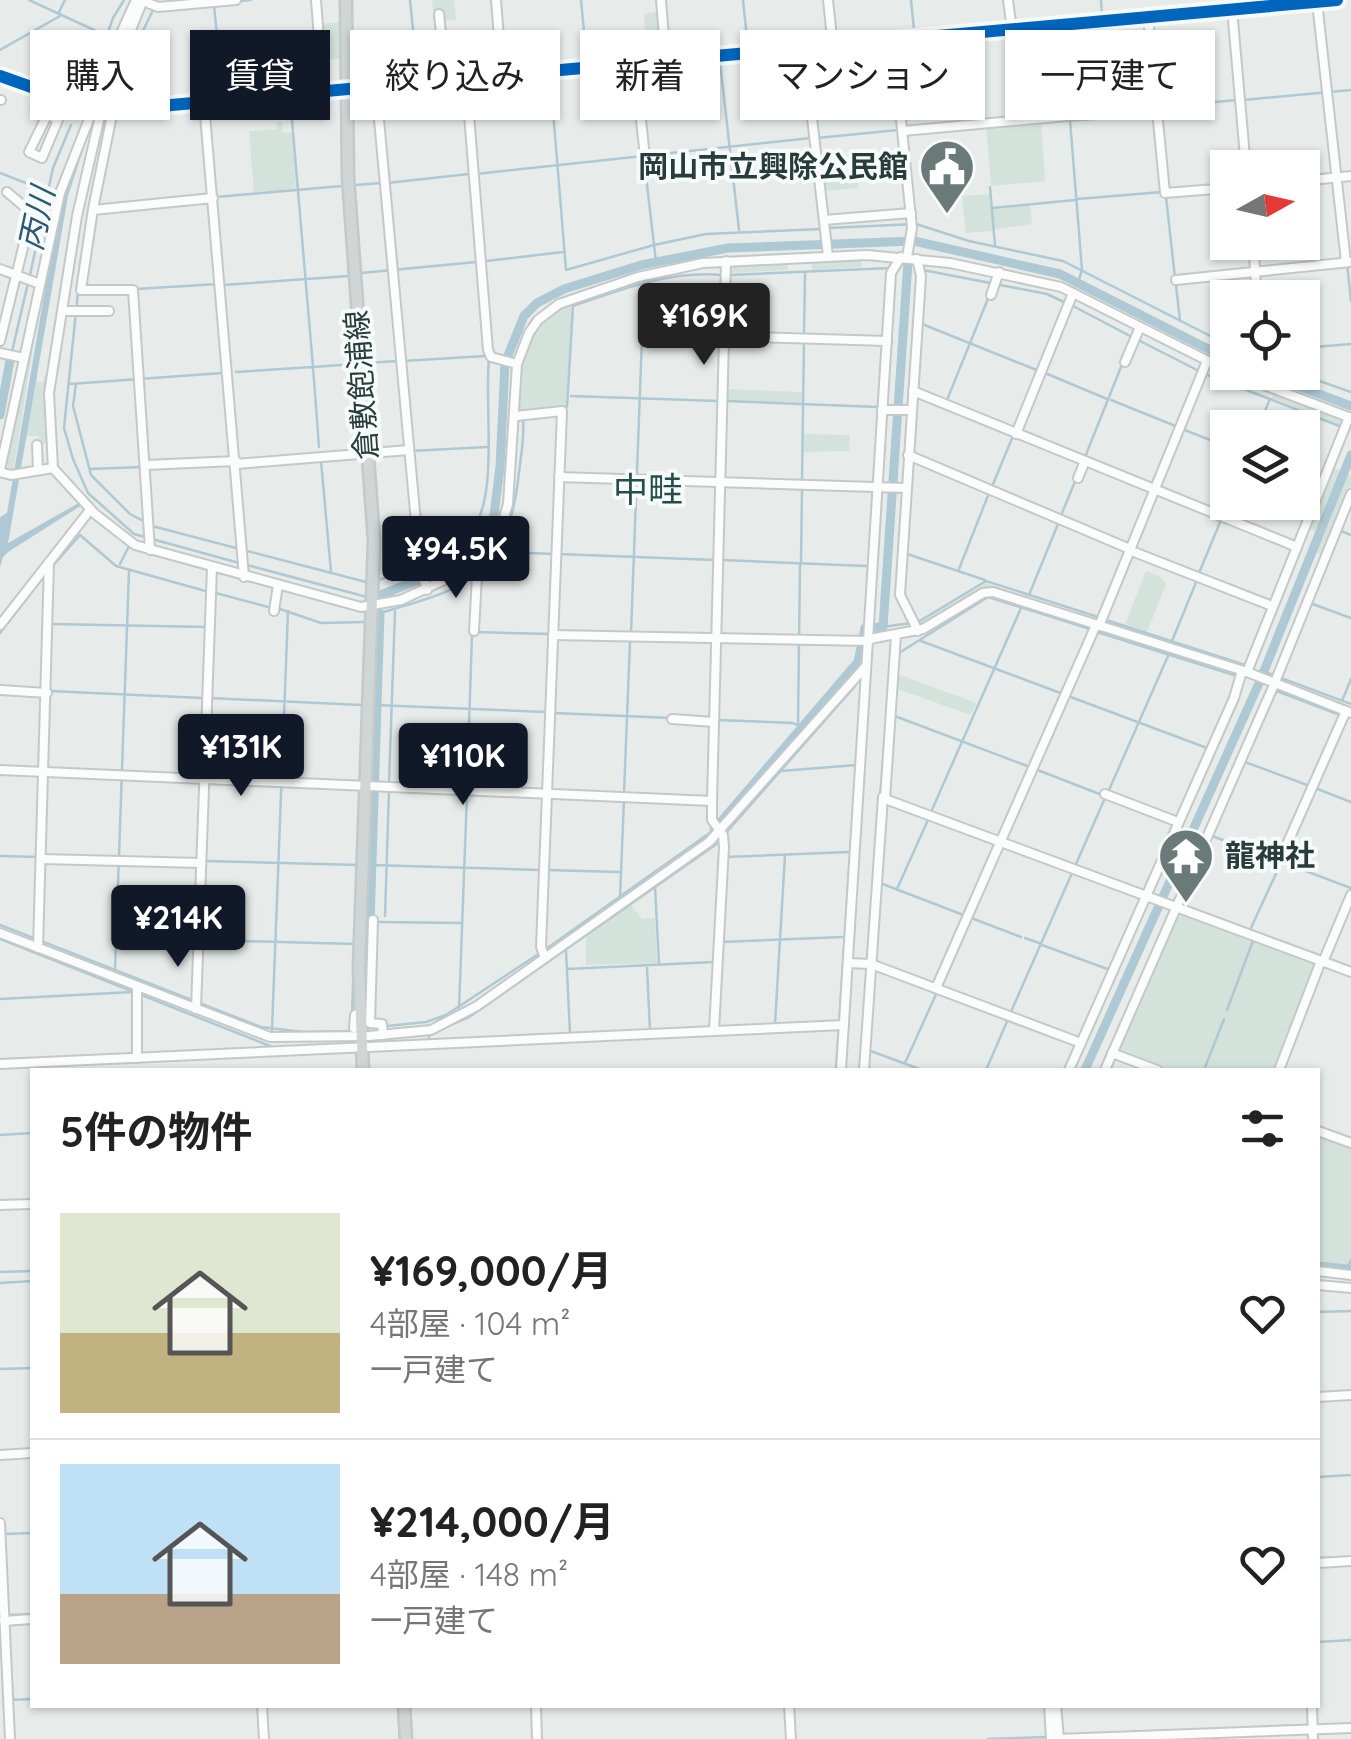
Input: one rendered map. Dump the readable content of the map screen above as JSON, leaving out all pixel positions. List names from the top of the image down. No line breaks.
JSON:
{"streets":{"main road":["倉敷飽浦線"]},"districts":["中畦"],"water":["丙川"],"places":{"public building":["岡山市立興除公民館"],"temple":["龍神社"]},"north":"right","page":{"chip":["購入","賃貸","絞り込み","新着","マンション","一戸建て"],"price":["¥169K","¥94.5K","¥131K","¥110K","¥214K"],"heading":"5件の物件","list":[{"name":"¥169,000/月","note":"4部屋 · 104 m² · 一戸建て"},{"name":"¥214,000/月","note":"4部屋 · 148 m² · 一戸建て"}]}}
